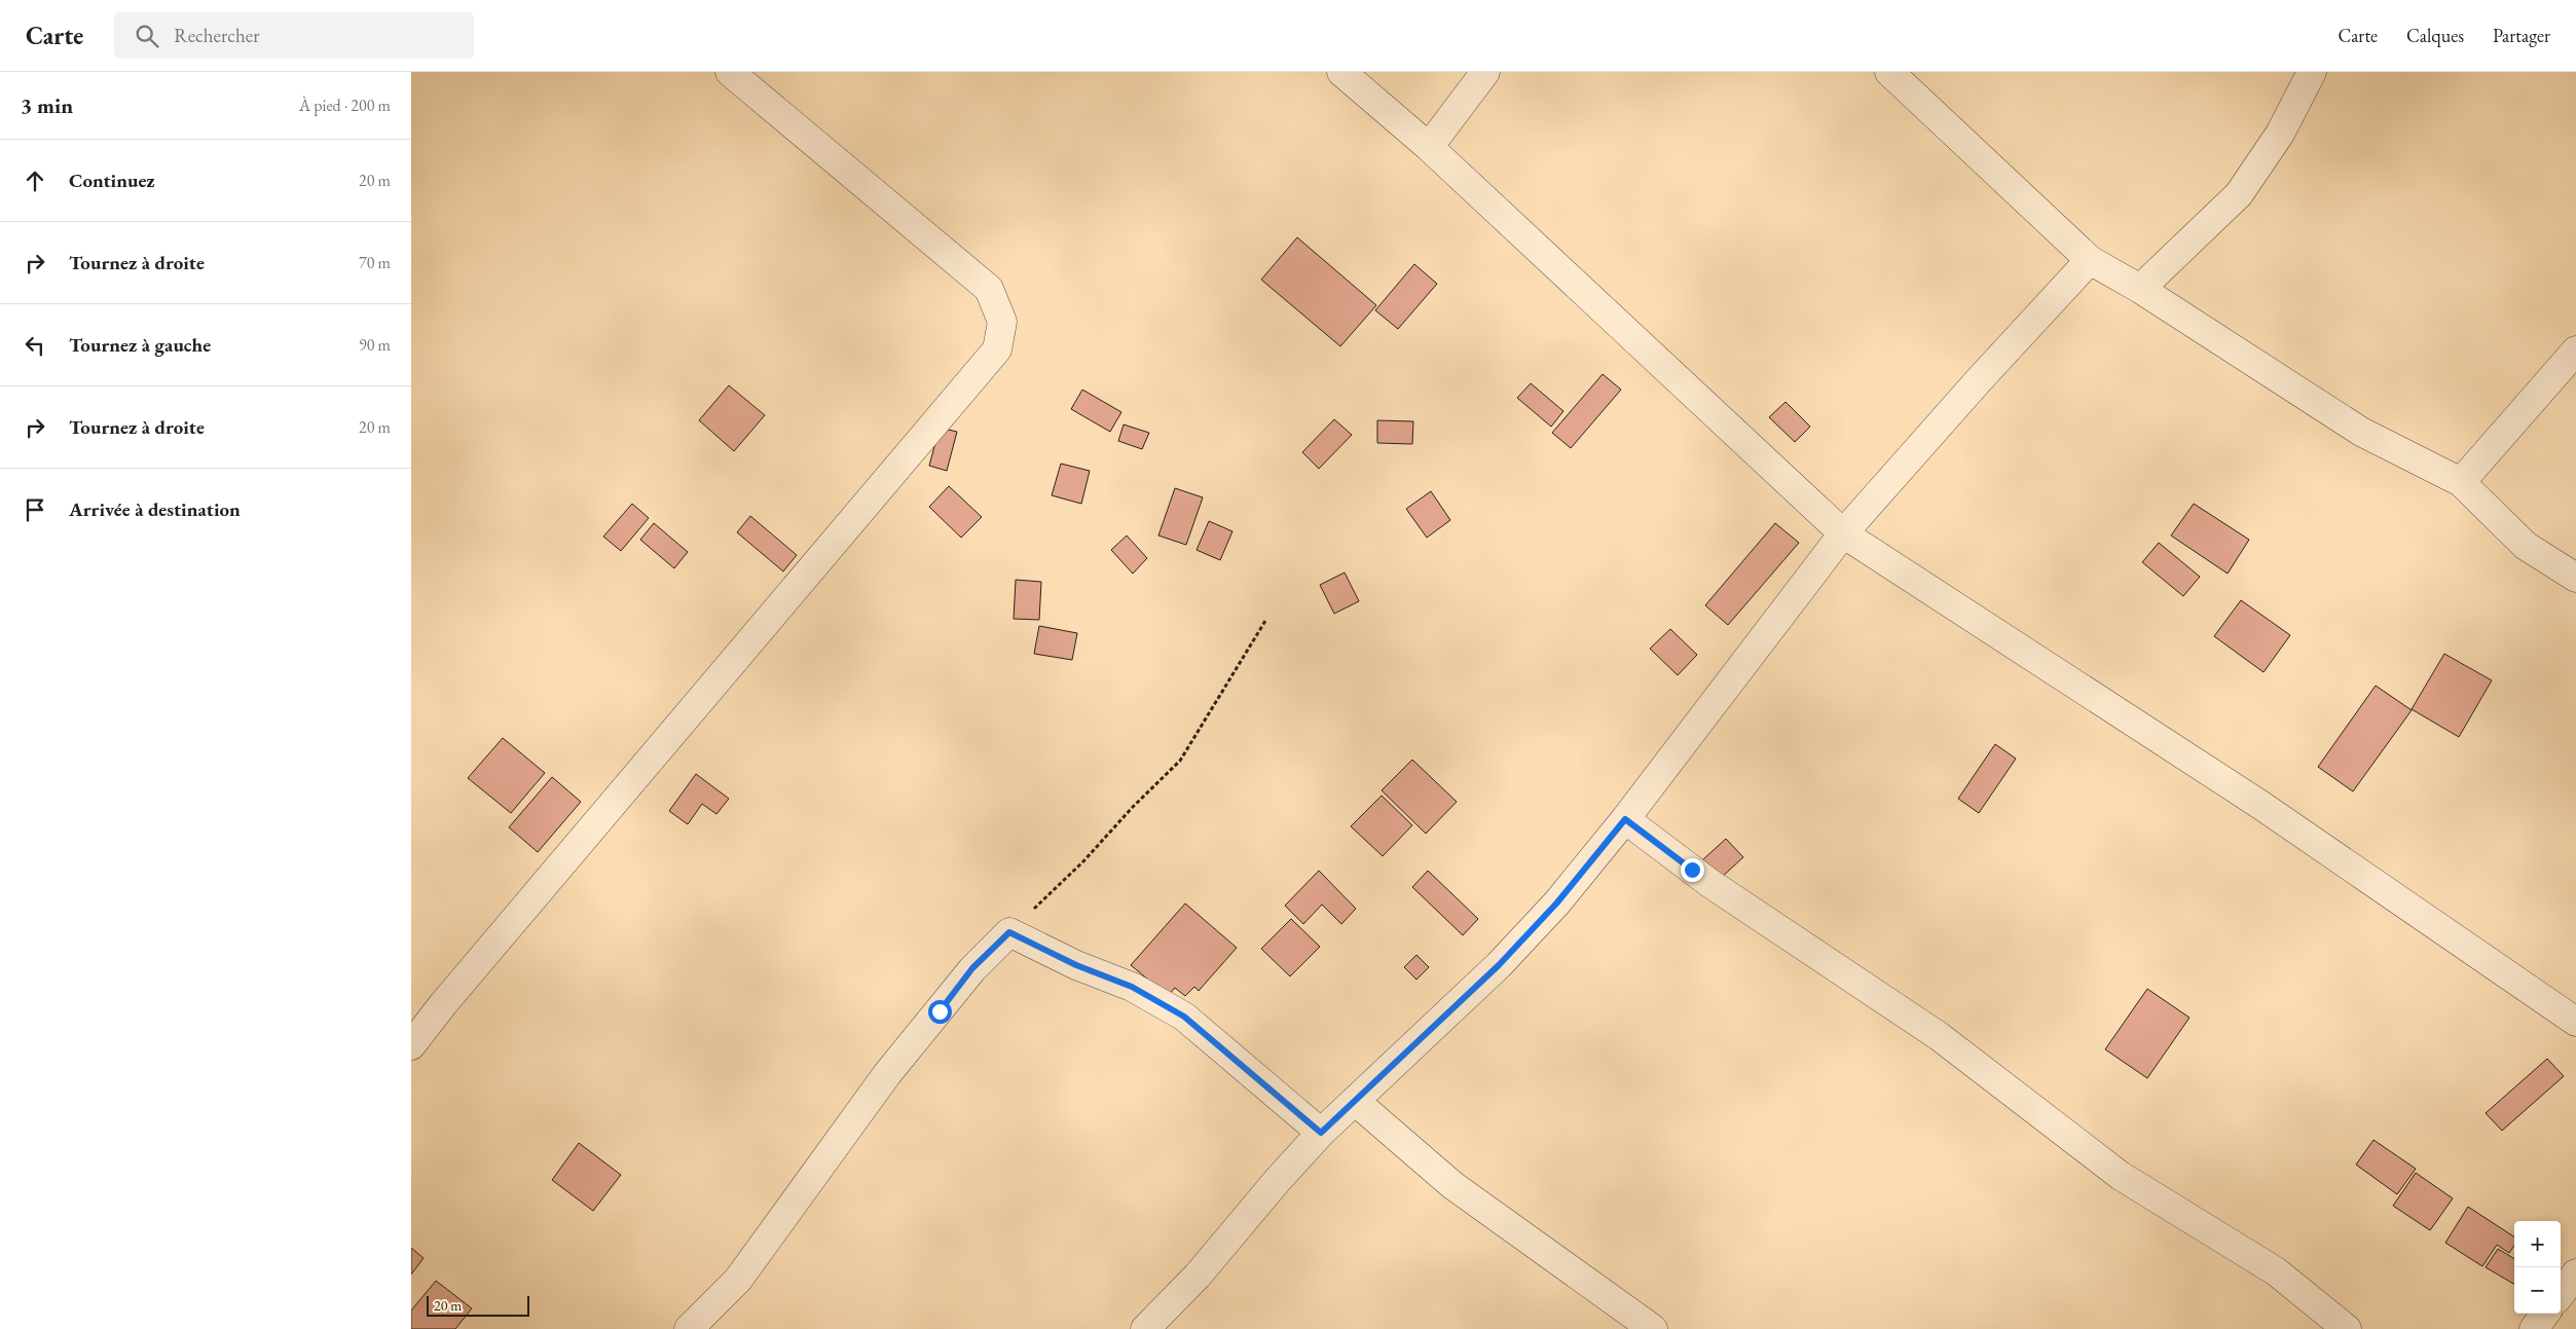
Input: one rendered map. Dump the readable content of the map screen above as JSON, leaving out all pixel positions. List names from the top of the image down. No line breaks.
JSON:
{"scale_bar":"20 m","page":{"header":"Carte","search":"Rechercher","nav":["Carte","Calques","Partager"],"heading":["3 min","À pied · 200 m"],"list":[["Continuez","20 m"],["Tournez à droite","70 m"],["Tournez à gauche","90 m"],["Tournez à droite","20 m"],"Arrivée à destination"],"map_buttons":["+","−"],"scale":"20 m"}}
